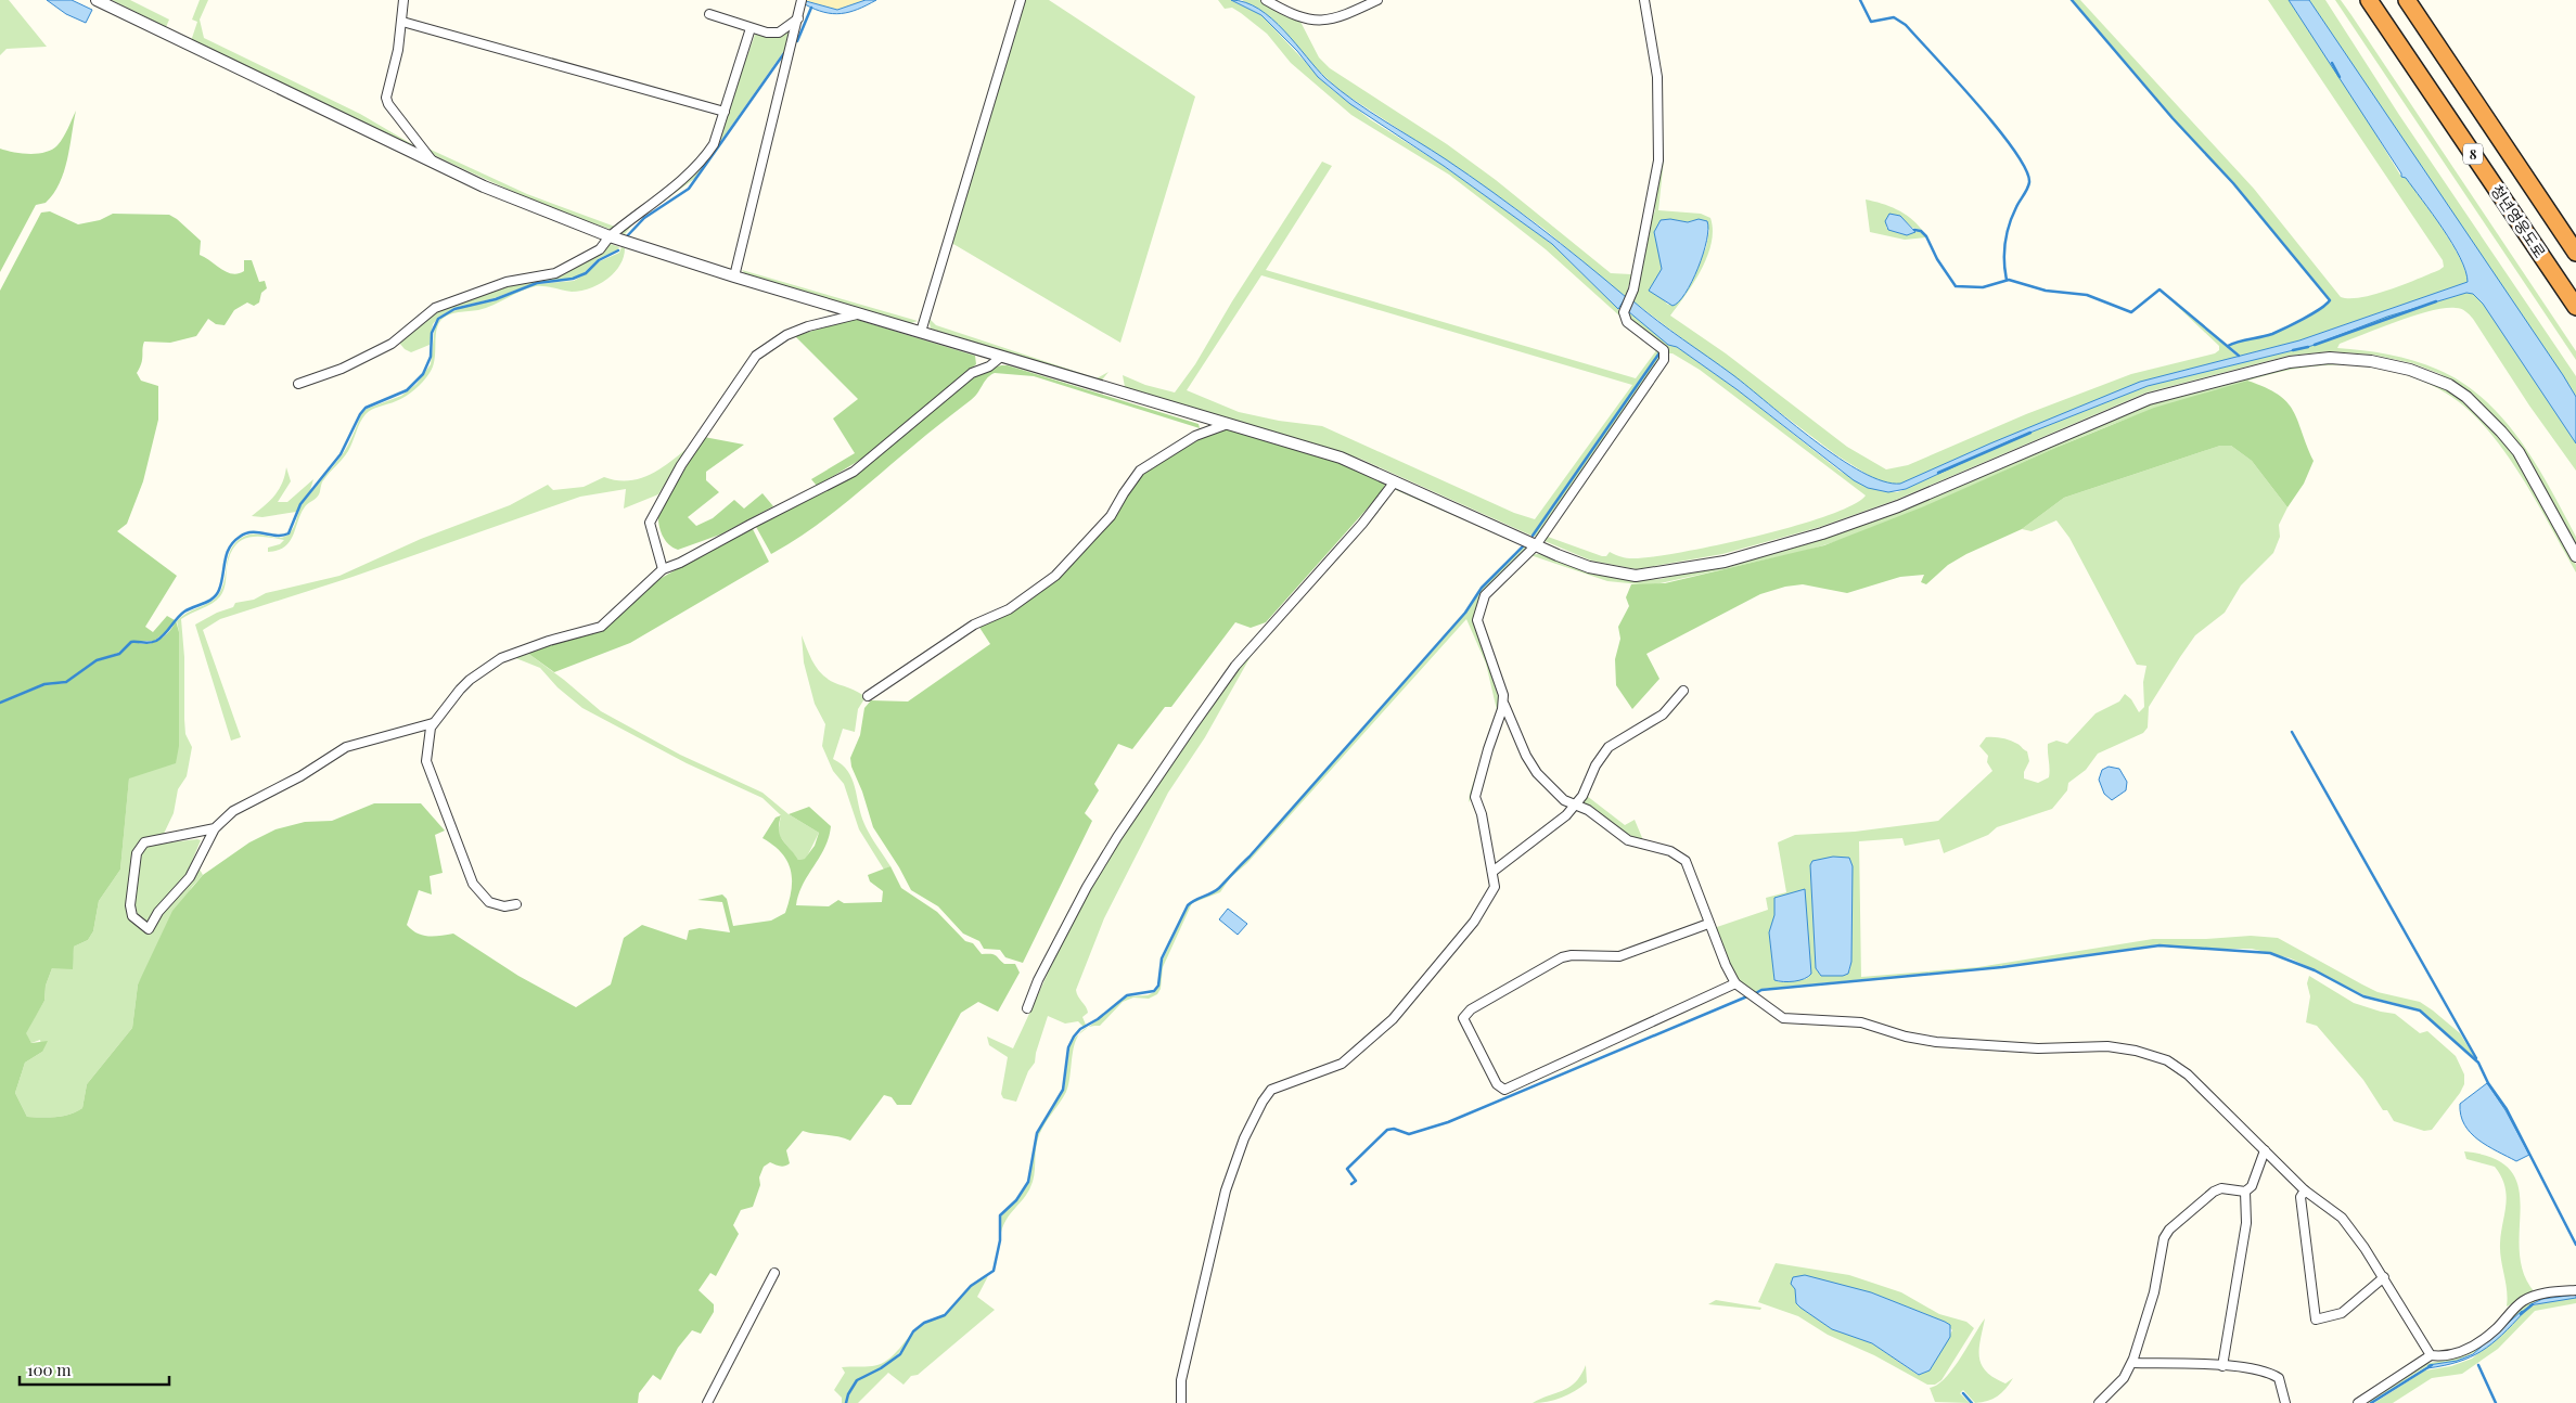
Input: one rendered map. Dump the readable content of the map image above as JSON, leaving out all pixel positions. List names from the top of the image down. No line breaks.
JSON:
{"streets":{"highway":["8","청년영웅도로"]},"scale_bar":"100 m"}
